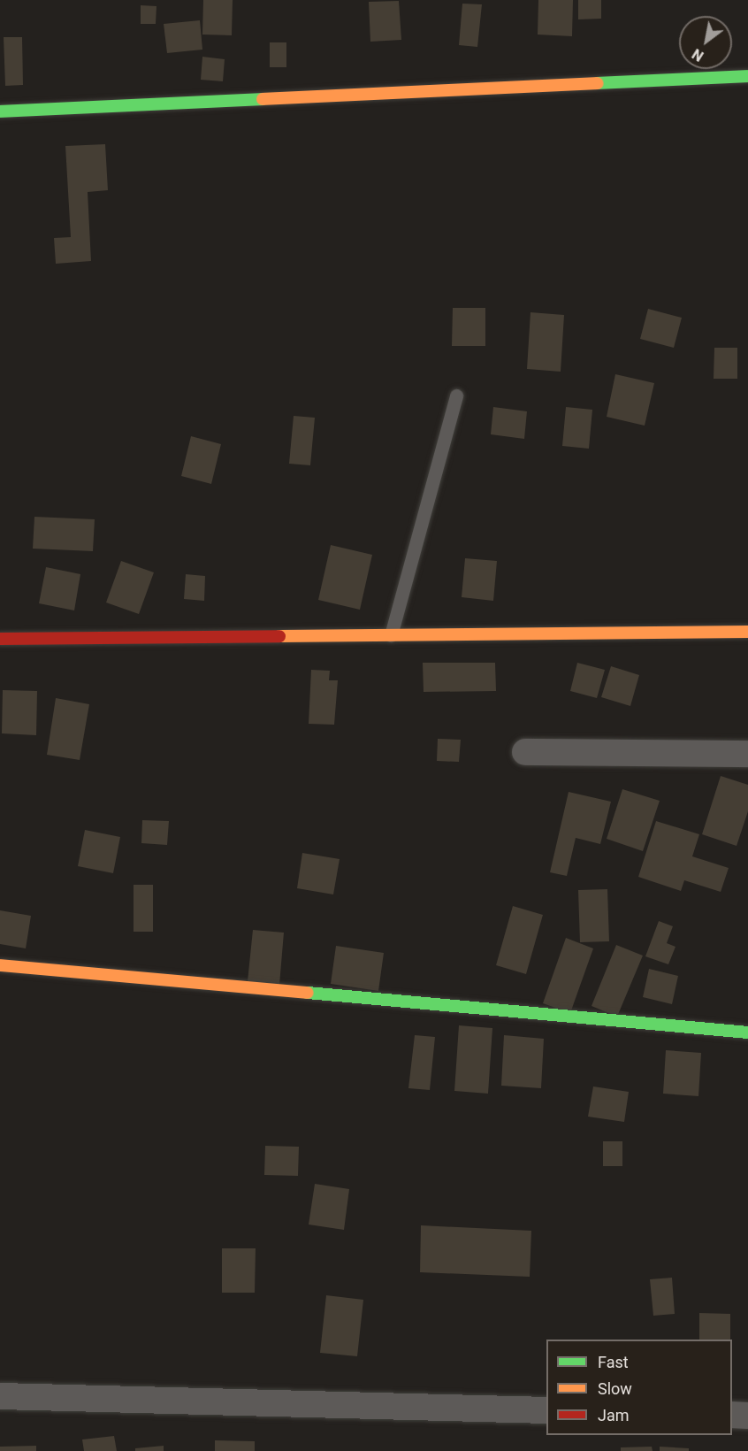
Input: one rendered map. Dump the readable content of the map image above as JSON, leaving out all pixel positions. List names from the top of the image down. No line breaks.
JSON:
{"legend":["Fast","Slow","Jam"],"north":"bottom left"}
